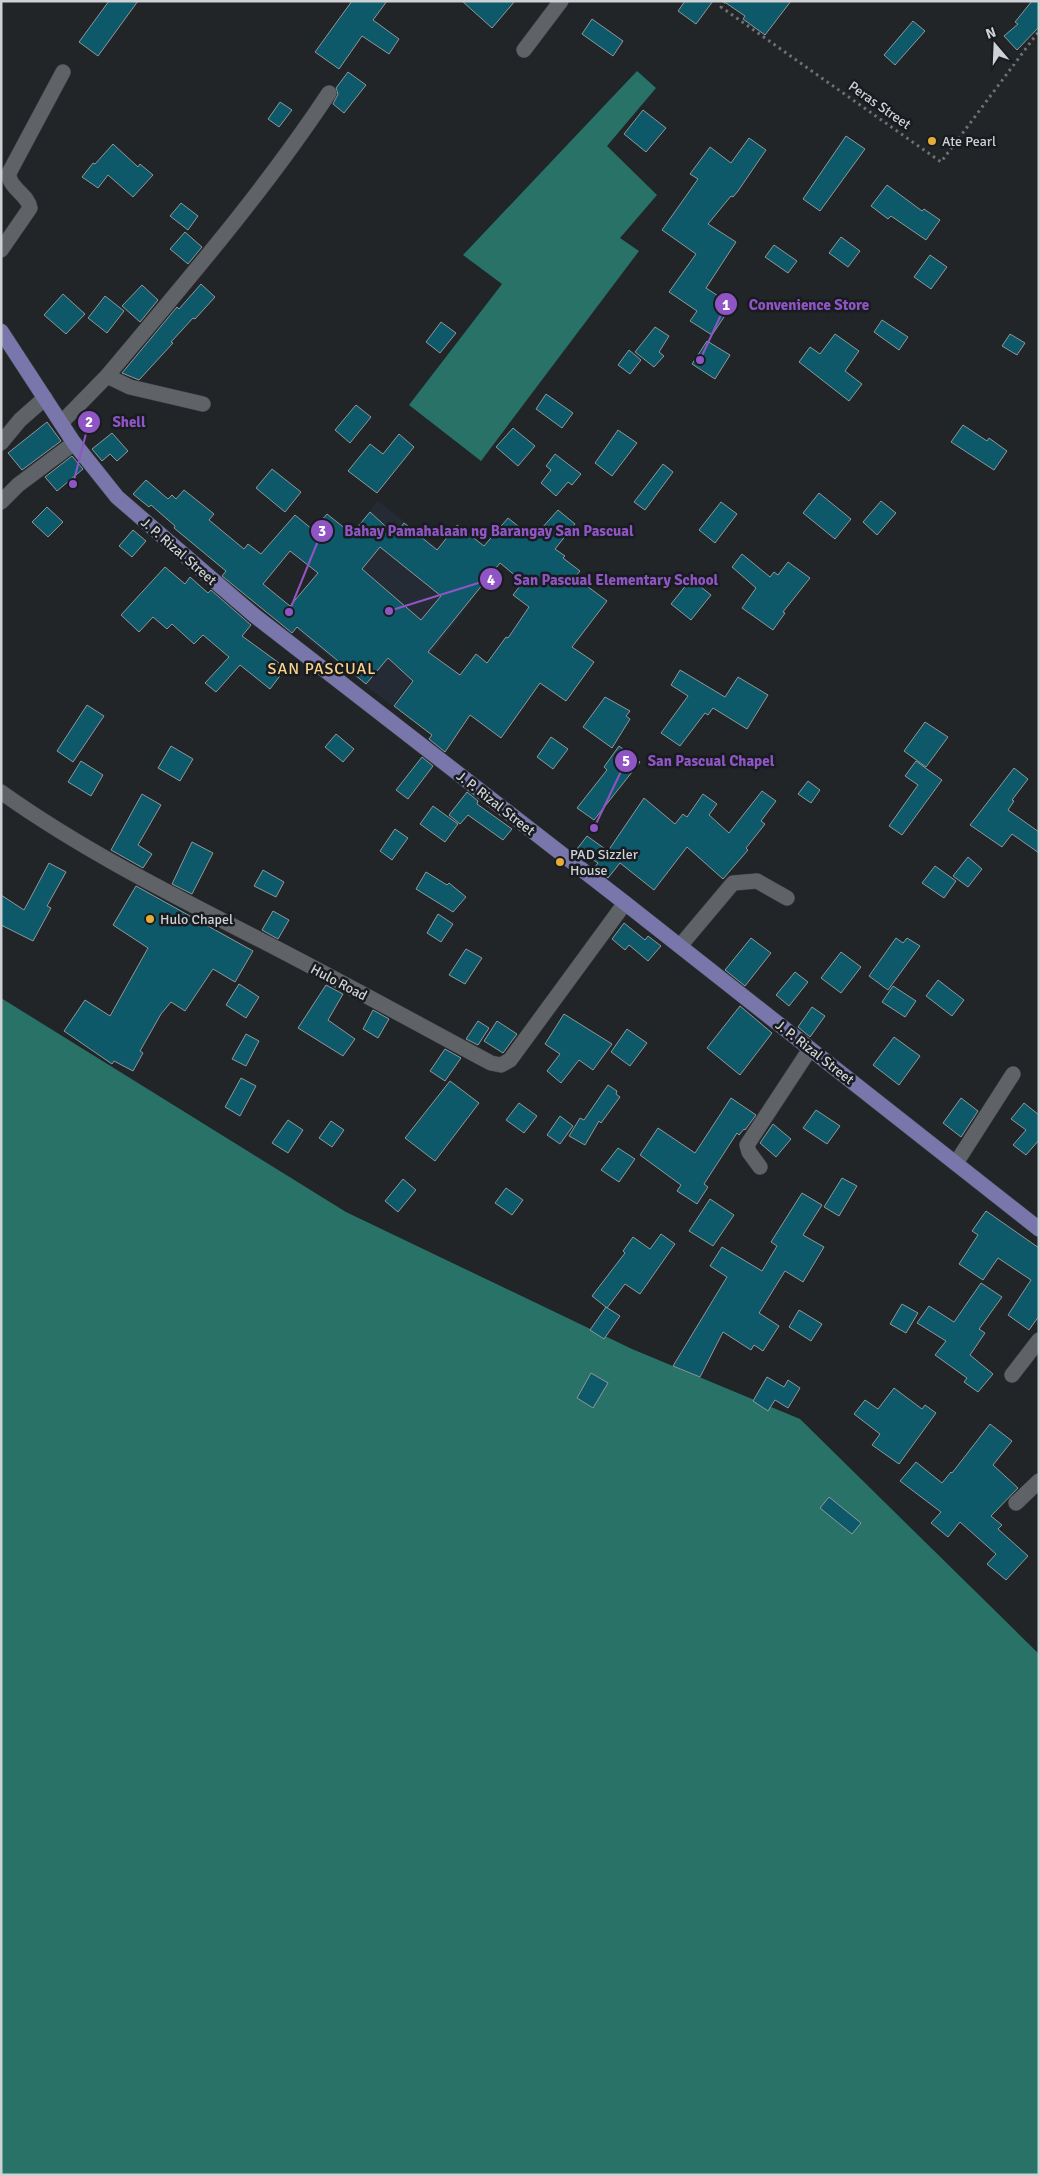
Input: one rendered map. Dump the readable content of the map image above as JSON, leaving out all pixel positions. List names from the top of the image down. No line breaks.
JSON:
{"streets":{"main road":["J. P. Rizal Street"],"street":["Hulo Road"],"path":["Peras Street"]},"crossings":[["J. P. Rizal Street","Hulo Road"]],"districts":["SAN PASCUAL"],"places":["Ate Pearl","Convenience Store","Shell","San Pascual Elementary School","Bahay Pamahalaan ng Barangay San Pascual","San Pascual Chapel","PAD Sizzler House","Hulo Chapel"],"north":"top"}
